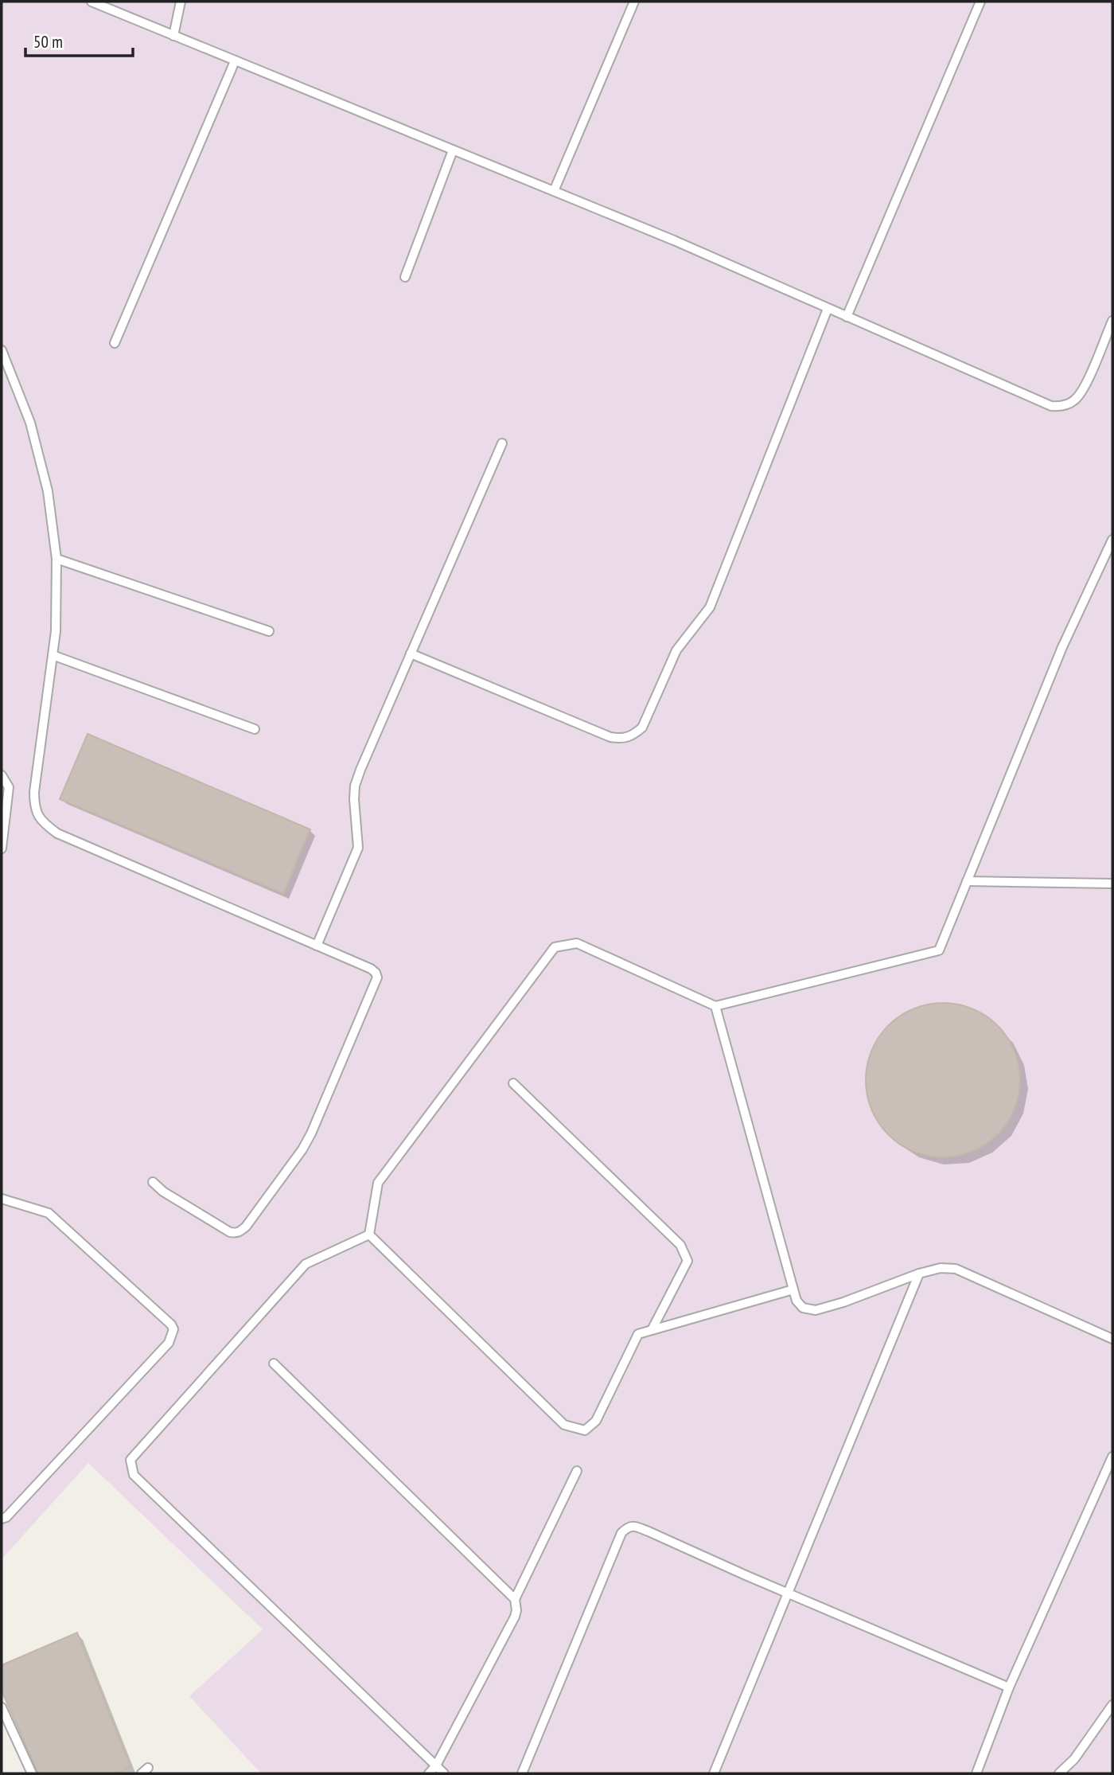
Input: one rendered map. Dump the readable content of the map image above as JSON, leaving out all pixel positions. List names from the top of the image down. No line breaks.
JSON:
{"scale_bar":"50 m"}
